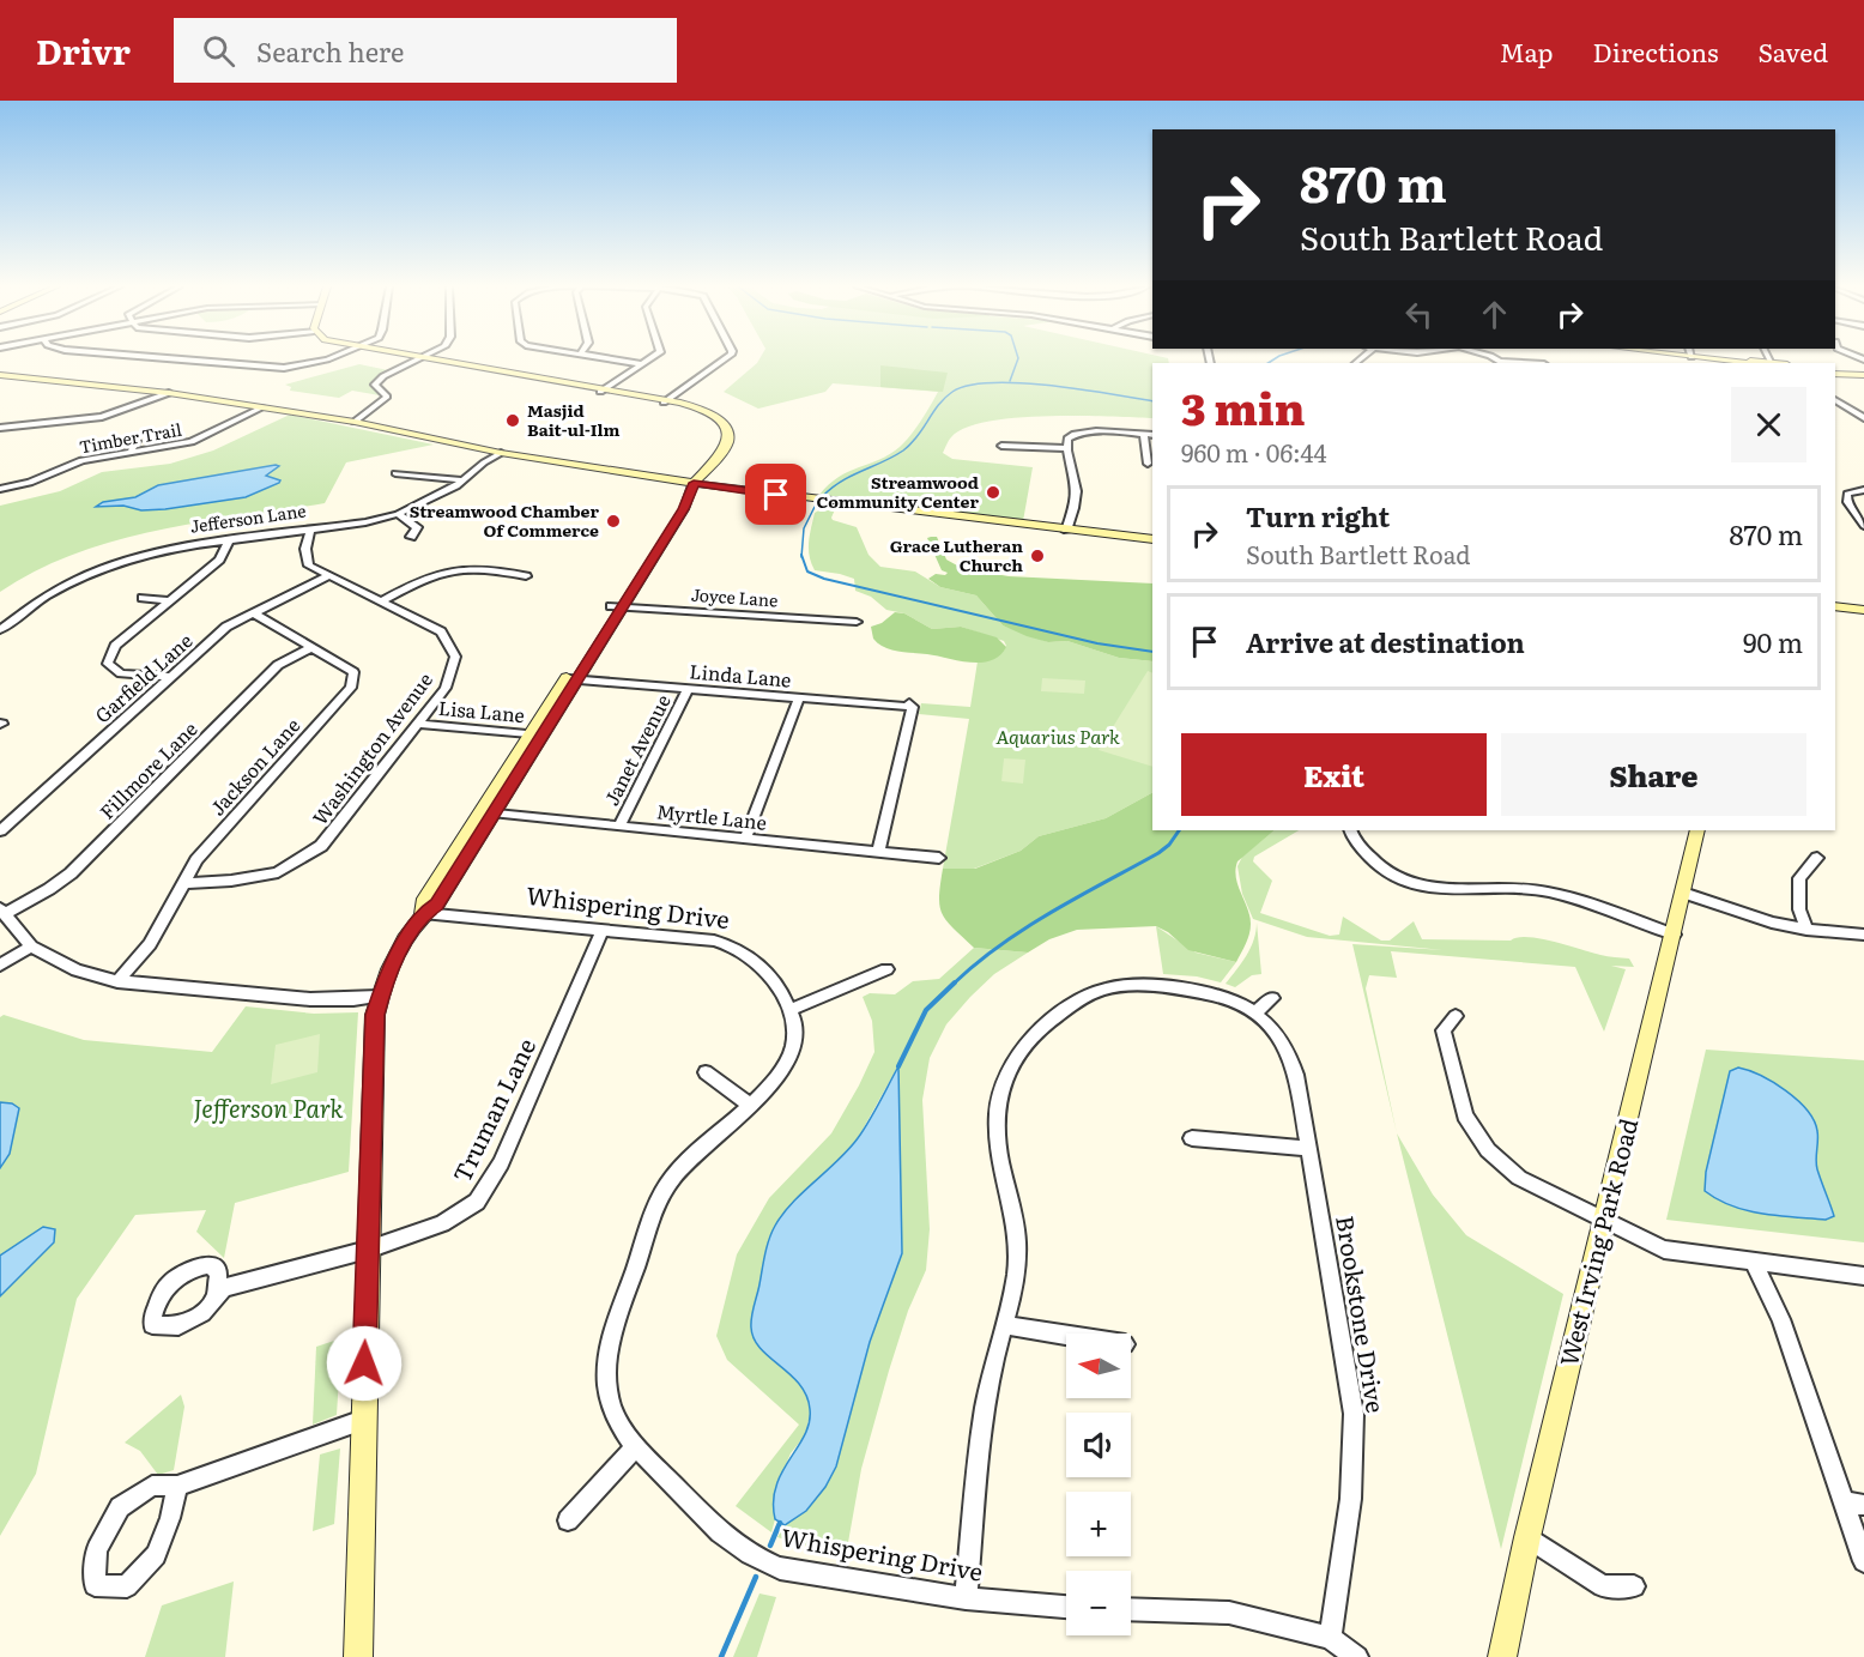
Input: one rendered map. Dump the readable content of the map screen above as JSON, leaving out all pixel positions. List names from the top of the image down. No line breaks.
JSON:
{"streets":{"street":["Timber Trail","Jefferson Lane","Joyce Lane","Linda Lane","Garfield Lane","Lisa Lane","Washington Avenue","Janet Avenue","Jackson Lane","Fillmore Lane","Myrtle Lane","Whispering Drive","Truman Lane","West Irving Park Road","Brookstone Drive"]},"crossings":[["Jefferson Lane","Washington Avenue"],["Linda Lane","Janet Avenue"],["Linda Lane","Myrtle Lane"],["Garfield Lane","Washington Avenue"],["Garfield Lane","Jackson Lane"],["Lisa Lane","Washington Avenue"],["Washington Avenue","Jackson Lane"],["Janet Avenue","Myrtle Lane"],["Jackson Lane","Fillmore Lane"],["Whispering Drive","Truman Lane"],["Whispering Drive","Brookstone Drive"]],"parks":["Aquarius Park","Jefferson Park"],"places":["Masjid Bait-ul-Ilm","Streamwood Community Center","Streamwood Chamber Of Commerce","Grace Lutheran Church"],"north":"left","page":{"header":"Drivr","search":"Search here","nav":["Map","Directions","Saved"],"turn":["870 m","South Bartlett Road"],"heading":["3 min","960 m · 06:44"],"list":[{"name":"Turn right","note":"South Bartlett Road","value":"870 m"},{"name":"Arrive at destination","value":"90 m"}],"buttons":["Exit","Share"],"map_buttons":["+","−"]}}
